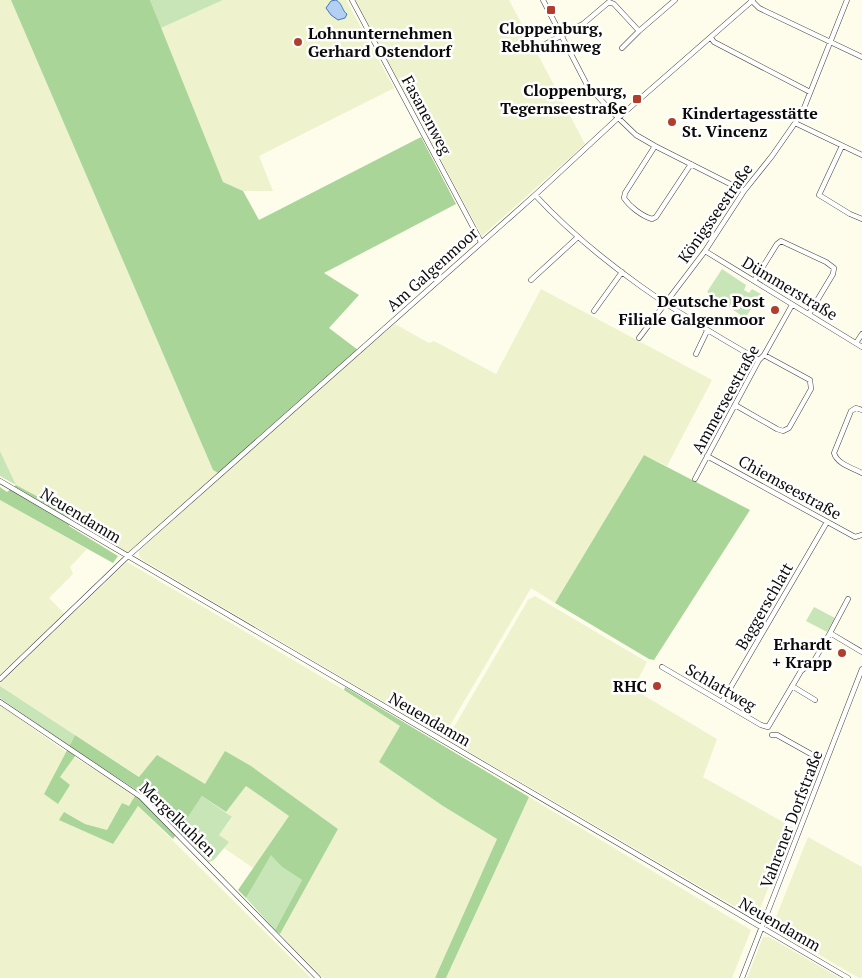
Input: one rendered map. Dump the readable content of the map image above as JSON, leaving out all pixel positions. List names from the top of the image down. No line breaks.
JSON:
{"streets":{"street":["Fasanenweg","Königsseestraße","Am Galgenmoor","Dümmerstraße","Ammerseestraße","Chiemseestraße","Neuendamm","Baggerschlatt","Schlattweg","Mergelkuhlen","Vahrener Dorfstraße"]},"crossings":[["Fasanenweg","Am Galgenmoor"],["Königsseestraße","Dümmerstraße"],["Am Galgenmoor","Neuendamm"],["Dümmerstraße","Ammerseestraße"],["Ammerseestraße","Chiemseestraße"],["Chiemseestraße","Baggerschlatt"],["Neuendamm","Vahrener Dorfstraße"],["Baggerschlatt","Schlattweg"]],"places":{"transit":["Cloppenburg, Rebhuhnweg","Cloppenburg, Tegernseestraße"],"other":["Lohnunternehmen Gerhard Ostendorf","Kindertagesstätte St. Vincenz","Deutsche Post Filiale Galgenmoor","Erhardt + Krapp","RHC"]}}
